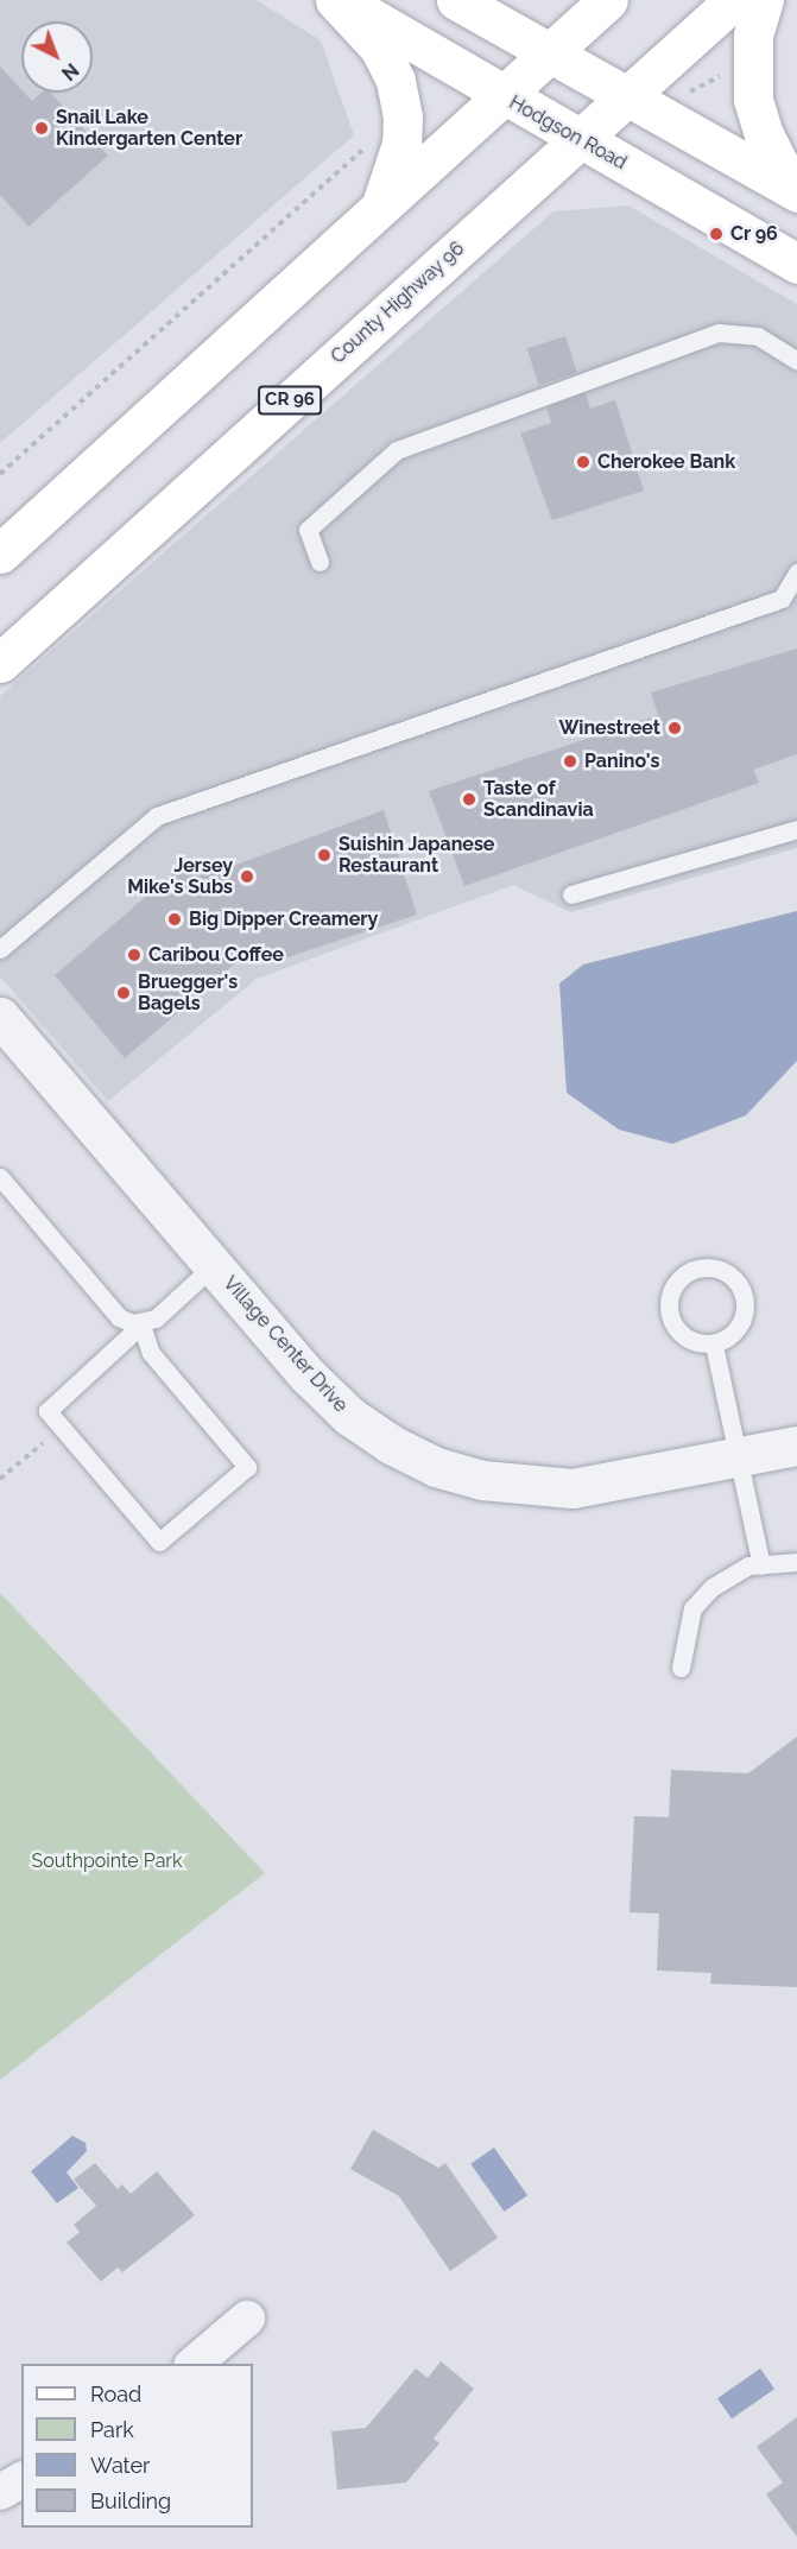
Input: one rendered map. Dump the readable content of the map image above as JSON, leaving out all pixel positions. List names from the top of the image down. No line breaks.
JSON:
{"streets":{"main road":["Hodgson Road","County Highway 96","CR 96"],"street":["Village Center Drive"]},"crossings":[["Hodgson Road","County Highway 96"]],"parks":["Southpointe Park"],"places":["Snail Lake Kindergarten Center","Cr 96","Cherokee Bank","Winestreet","Panino's","Taste of Scandinavia","Suishin Japanese Restaurant","Jersey Mike's Subs","Big Dipper Creamery","Caribou Coffee","Bruegger's Bagels"],"legend":["Road","Park","Water","Building"],"north":"bottom right"}
